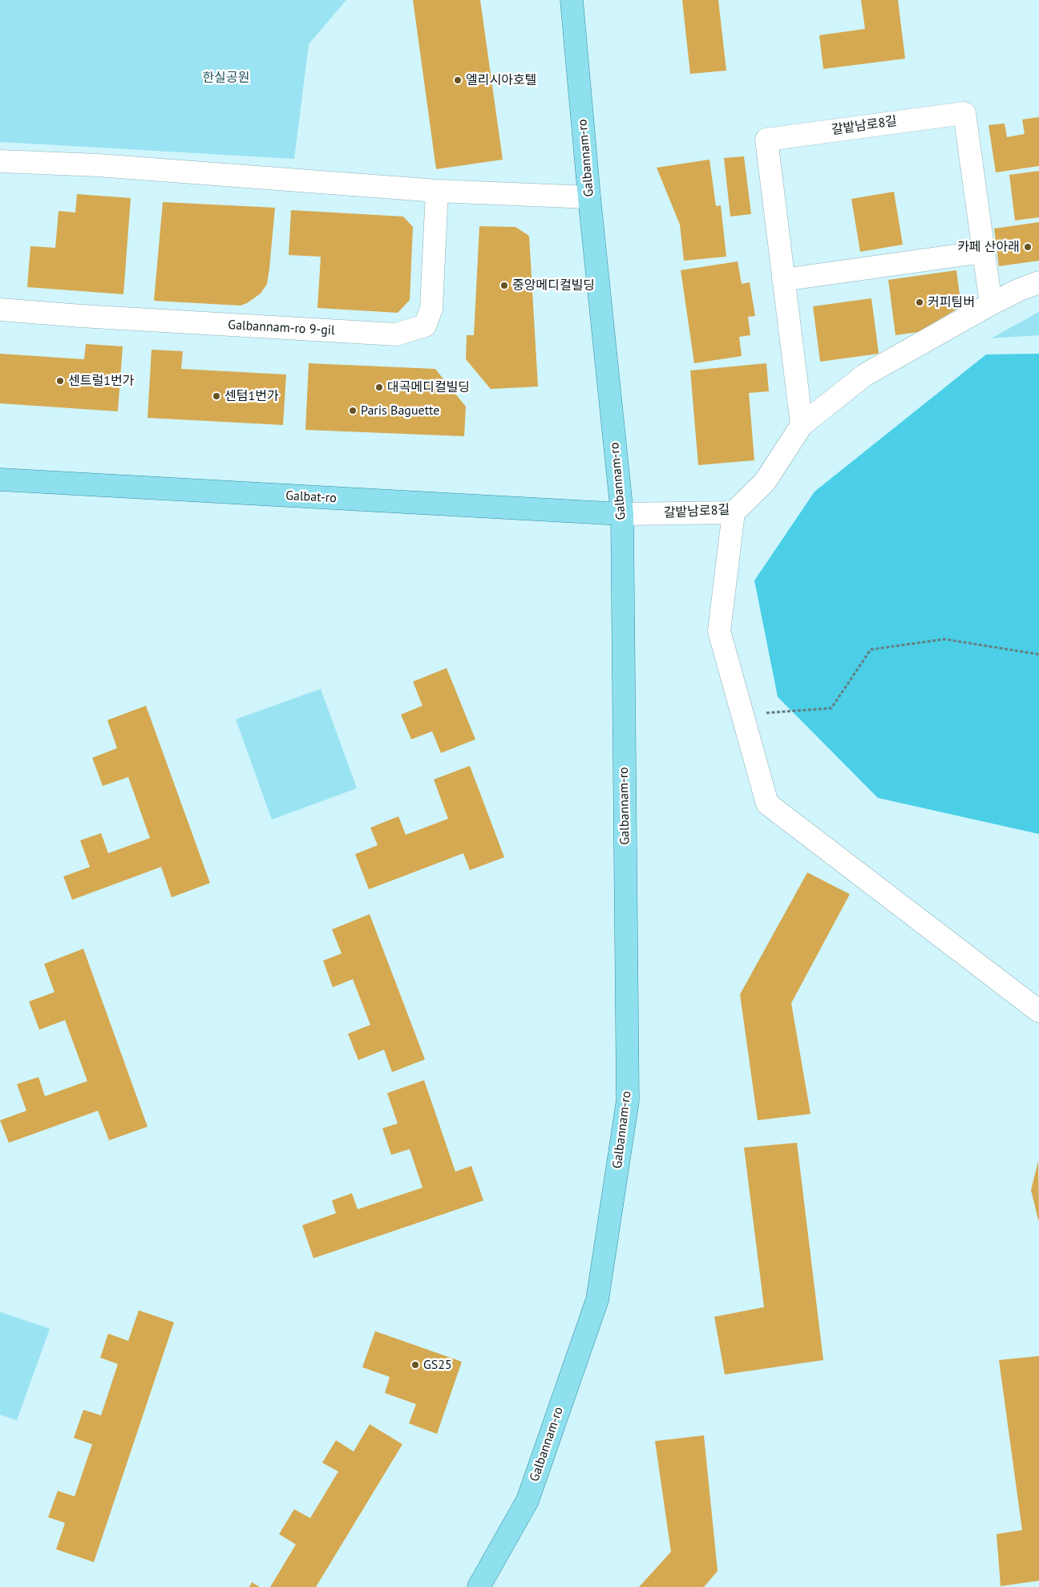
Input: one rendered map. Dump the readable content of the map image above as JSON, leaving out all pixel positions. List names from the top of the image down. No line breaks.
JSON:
{"streets":{"main road":["Galbannam-ro","Galbat-ro"],"street":["갈밭남로8길","Galbannam-ro 9-gil"]},"crossings":[["갈밭남로8길","Galbannam-ro"],["갈밭남로8길","Galbat-ro"],["Galbannam-ro","Galbat-ro"]],"parks":["한실공원"],"places":["엘리시아호텔","카페 산아래","중앙메디컬빌딩","커피팀버","센트럴1번가","대곡메디컬빌딩","센텀1번가","Paris Baguette","GS25"]}
